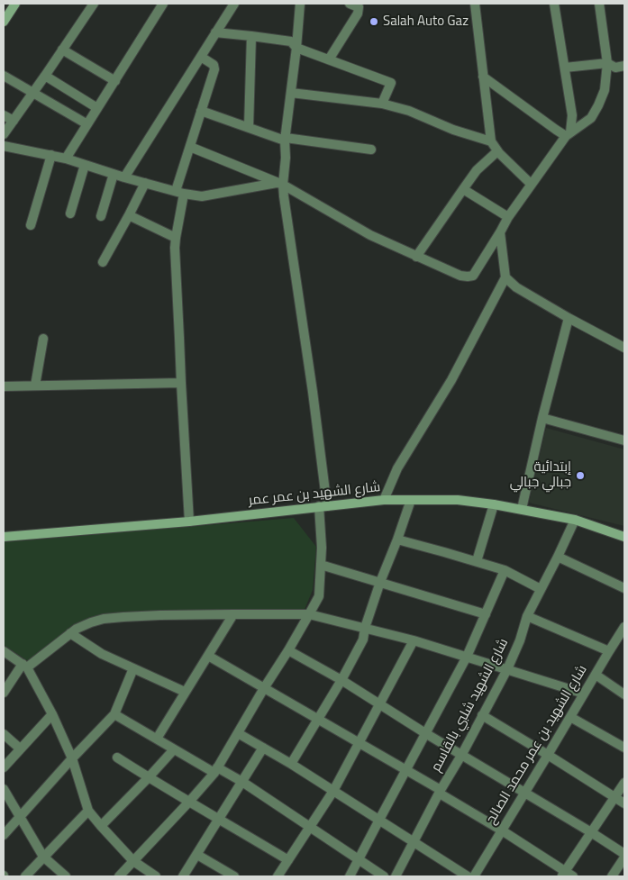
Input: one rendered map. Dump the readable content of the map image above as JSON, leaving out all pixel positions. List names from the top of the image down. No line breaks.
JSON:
{"streets":{"street":["شارع الشهيد بن عمر عمر","شارع الشهيد شلبي بالقاسم","شارع الشهيد بن عمر محمد الصالح"]},"crossings":[["شارع الشهيد بن عمر عمر","شارع الشهيد شلبي بالقاسم"]],"places":["Salah Auto Gaz","إبتدائية جبالي جبالي"]}
